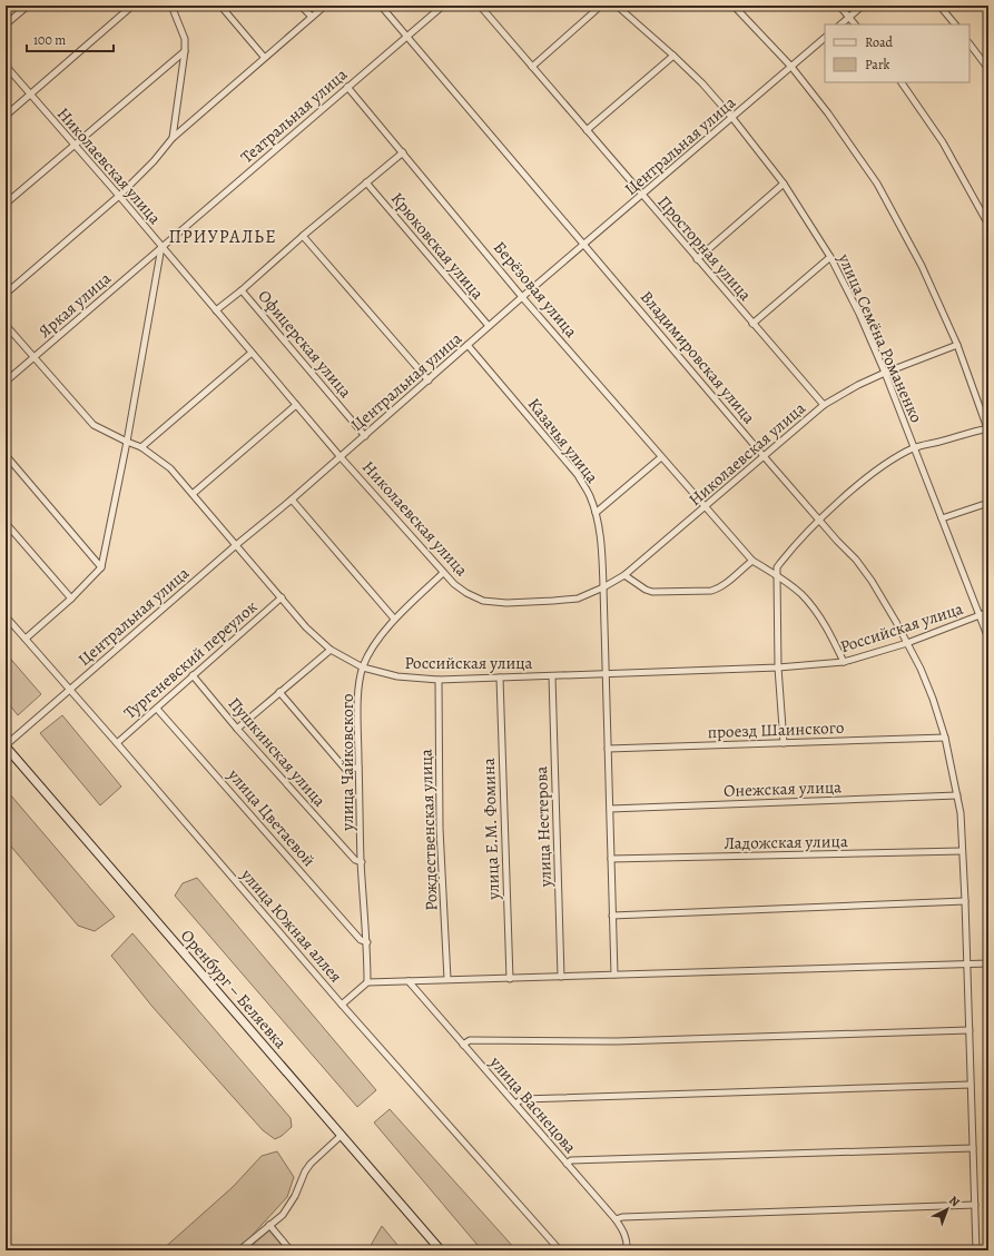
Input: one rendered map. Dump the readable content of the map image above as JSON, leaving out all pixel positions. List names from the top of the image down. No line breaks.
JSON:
{"streets":{"main road":["Оренбург – Беляевка"],"street":["Театральная улица","Центральная улица","Николаевская улица","Крюковская улица","Просторная улица","Берёзовая улица","Яркая улица","улица Семёна Романенко","Офицерская улица","Владимировская улица","Казачья улица","Российская улица","Тургеневский переулок","проезд Шаинского","Пушкинская улица","улица Чайковского","Онежская улица","улица Цветаевой","улица Нестерова","улица Е.М. Фомина","Рождественская улица","Ладожская улица","улица Южная аллея","улица Васнецова"]},"crossings":[["Театральная улица","Николаевская улица"],["Театральная улица","Берёзовая улица"],["Театральная улица","Яркая улица"],["Театральная улица","Владимировская улица"],["Центральная улица","Николаевская улица"],["Центральная улица","Крюковская улица"],["Центральная улица","Просторная улица"],["Центральная улица","Берёзовая улица"],["Центральная улица","улица Семёна Романенко"],["Центральная улица","Офицерская улица"],["Центральная улица","Владимировская улица"],["Центральная улица","Казачья улица"],["Центральная улица","Российская улица"],["Центральная улица","улица Южная аллея"],["Центральная улица","Оренбург – Беляевка"],["Николаевская улица","Просторная улица"],["Николаевская улица","Берёзовая улица"],["Николаевская улица","Яркая улица"],["Николаевская улица","улица Семёна Романенко"],["Николаевская улица","Владимировская улица"],["Николаевская улица","Казачья улица"],["Николаевская улица","улица Чайковского"],["Берёзовая улица","Российская улица"],["Яркая улица","Российская улица"],["улица Семёна Романенко","Российская улица"],["Владимировская улица","Российская улица"],["Владимировская улица","проезд Шаинского"],["Владимировская улица","Онежская улица"],["Владимировская улица","Ладожская улица"],["Казачья улица","Российская улица"],["Российская улица","Тургеневский переулок"],["Российская улица","улица Чайковского"],["Российская улица","улица Нестерова"],["Российская улица","улица Е.М. Фомина"],["Российская улица","Рождественская улица"],["Тургеневский переулок","Пушкинская улица"],["Тургеневский переулок","улица Цветаевой"],["Тургеневский переулок","улица Южная аллея"],["Пушкинская улица","улица Чайковского"],["улица Чайковского","улица Цветаевой"]],"districts":["ПРИУРАЛЬЕ"],"legend":["Road","Park"],"scale_bar":"100 m","north":"top right"}
